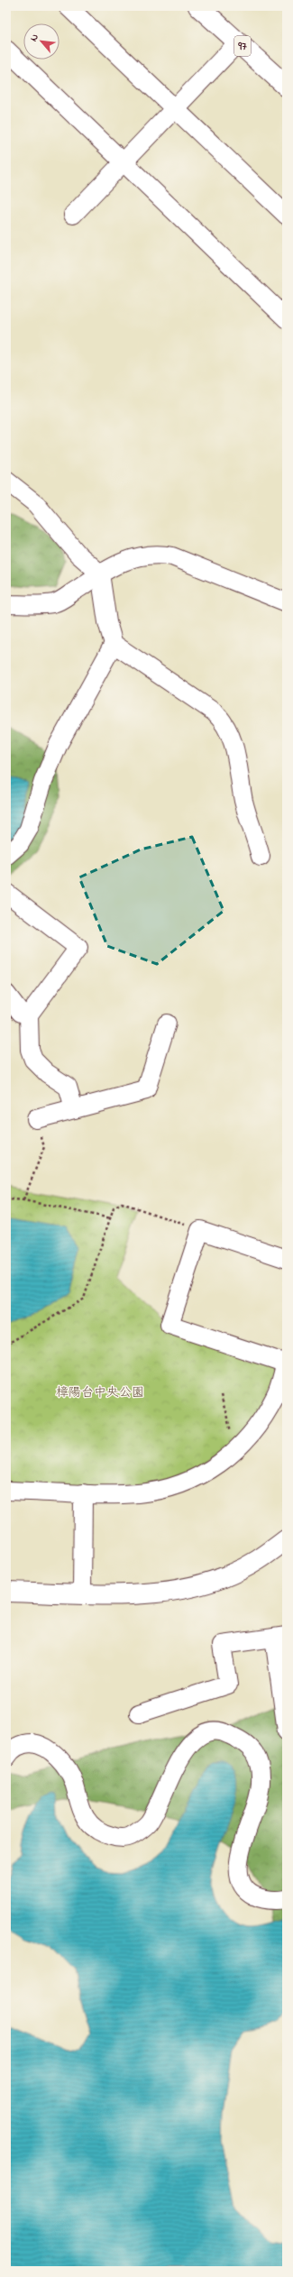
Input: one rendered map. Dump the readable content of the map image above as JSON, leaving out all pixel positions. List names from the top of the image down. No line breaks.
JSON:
{"streets":{"street":["97"]},"parks":["樟陽台中央公園"],"north":"top left"}
